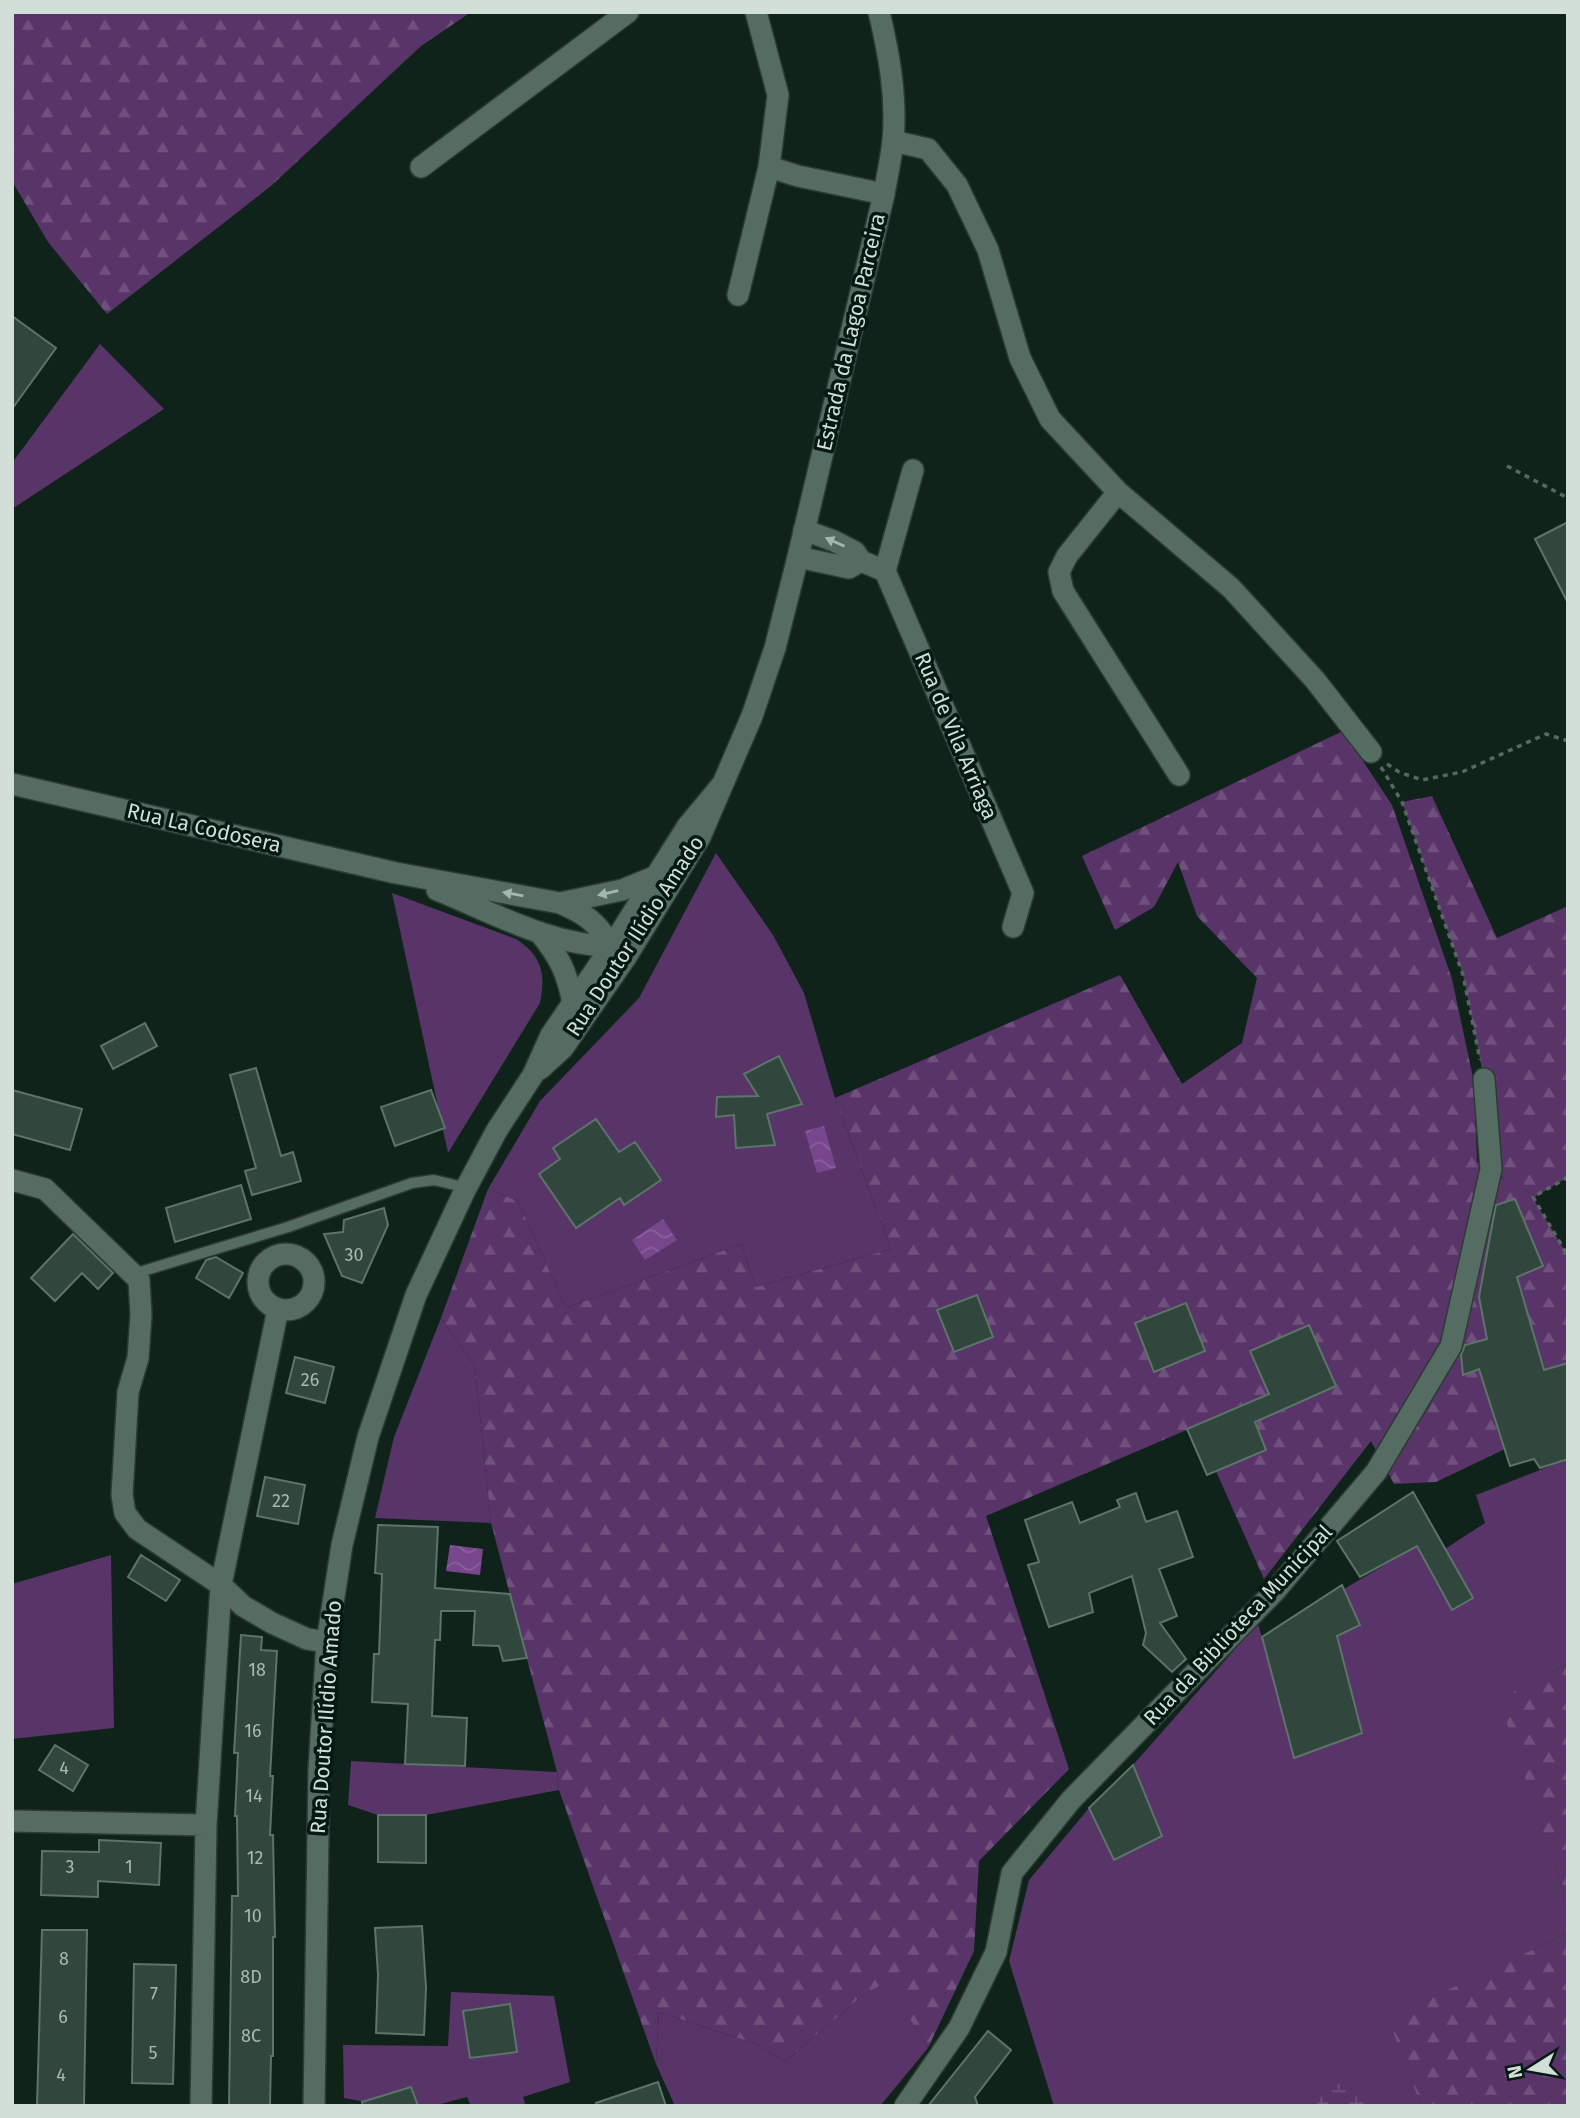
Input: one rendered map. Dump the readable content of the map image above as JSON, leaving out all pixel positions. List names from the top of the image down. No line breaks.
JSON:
{"streets":{"street":["Estrada da Lagoa Parceira","Rua de Vila Arriaga","Rua La Codosera","Rua Doutor Ilídio Amado","Rua da Biblioteca Municipal"]},"crossings":[["Estrada da Lagoa Parceira","Rua Doutor Ilídio Amado"]],"house_numbers":["30","26","22","18","16","4","14","12","3","1","10","8","8D","7","6","8C","5","4"],"north":"left"}
